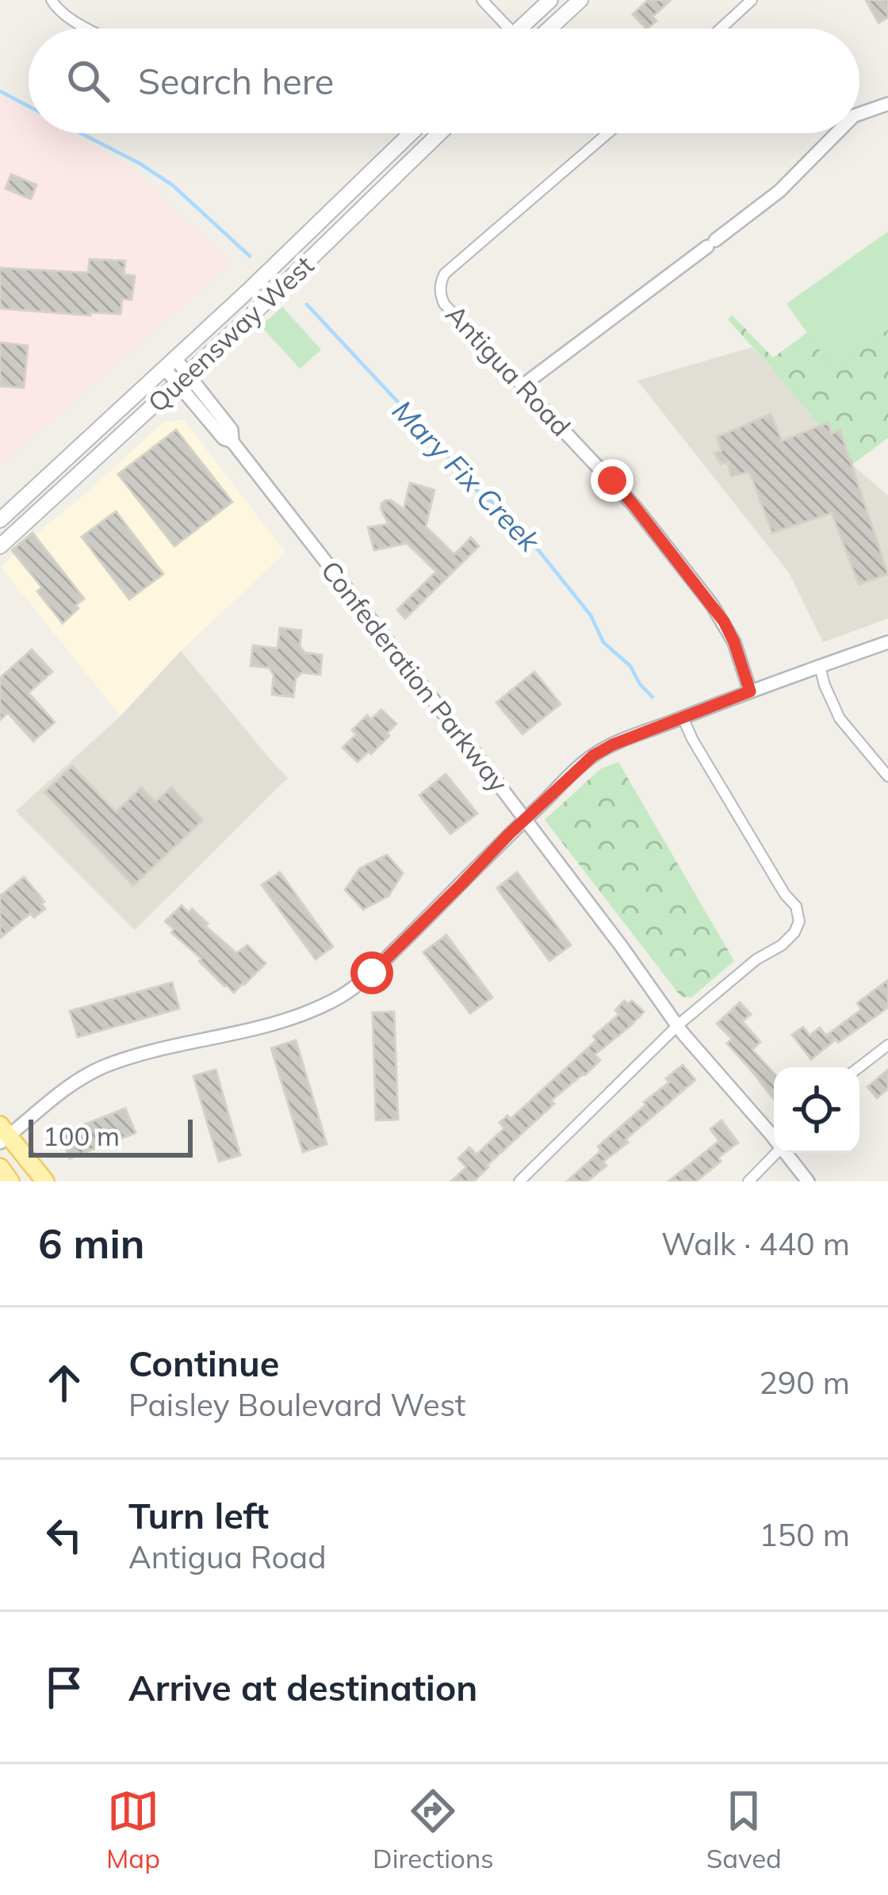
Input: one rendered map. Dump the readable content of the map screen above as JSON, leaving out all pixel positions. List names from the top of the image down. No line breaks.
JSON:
{"streets":{"main road":["Queensway West"],"street":["Antigua Road","Confederation Parkway"]},"crossings":[["Queensway West","Confederation Parkway"]],"water":["Mary Fix Creek"],"scale_bar":"100 m","page":{"search":"Search here","scale":"100 m","heading":["6 min","Walk · 440 m"],"list":[["Continue","Paisley Boulevard West","290 m"],["Turn left","Antigua Road","150 m"],"Arrive at destination"],"nav":["Map","Directions","Saved"]}}
